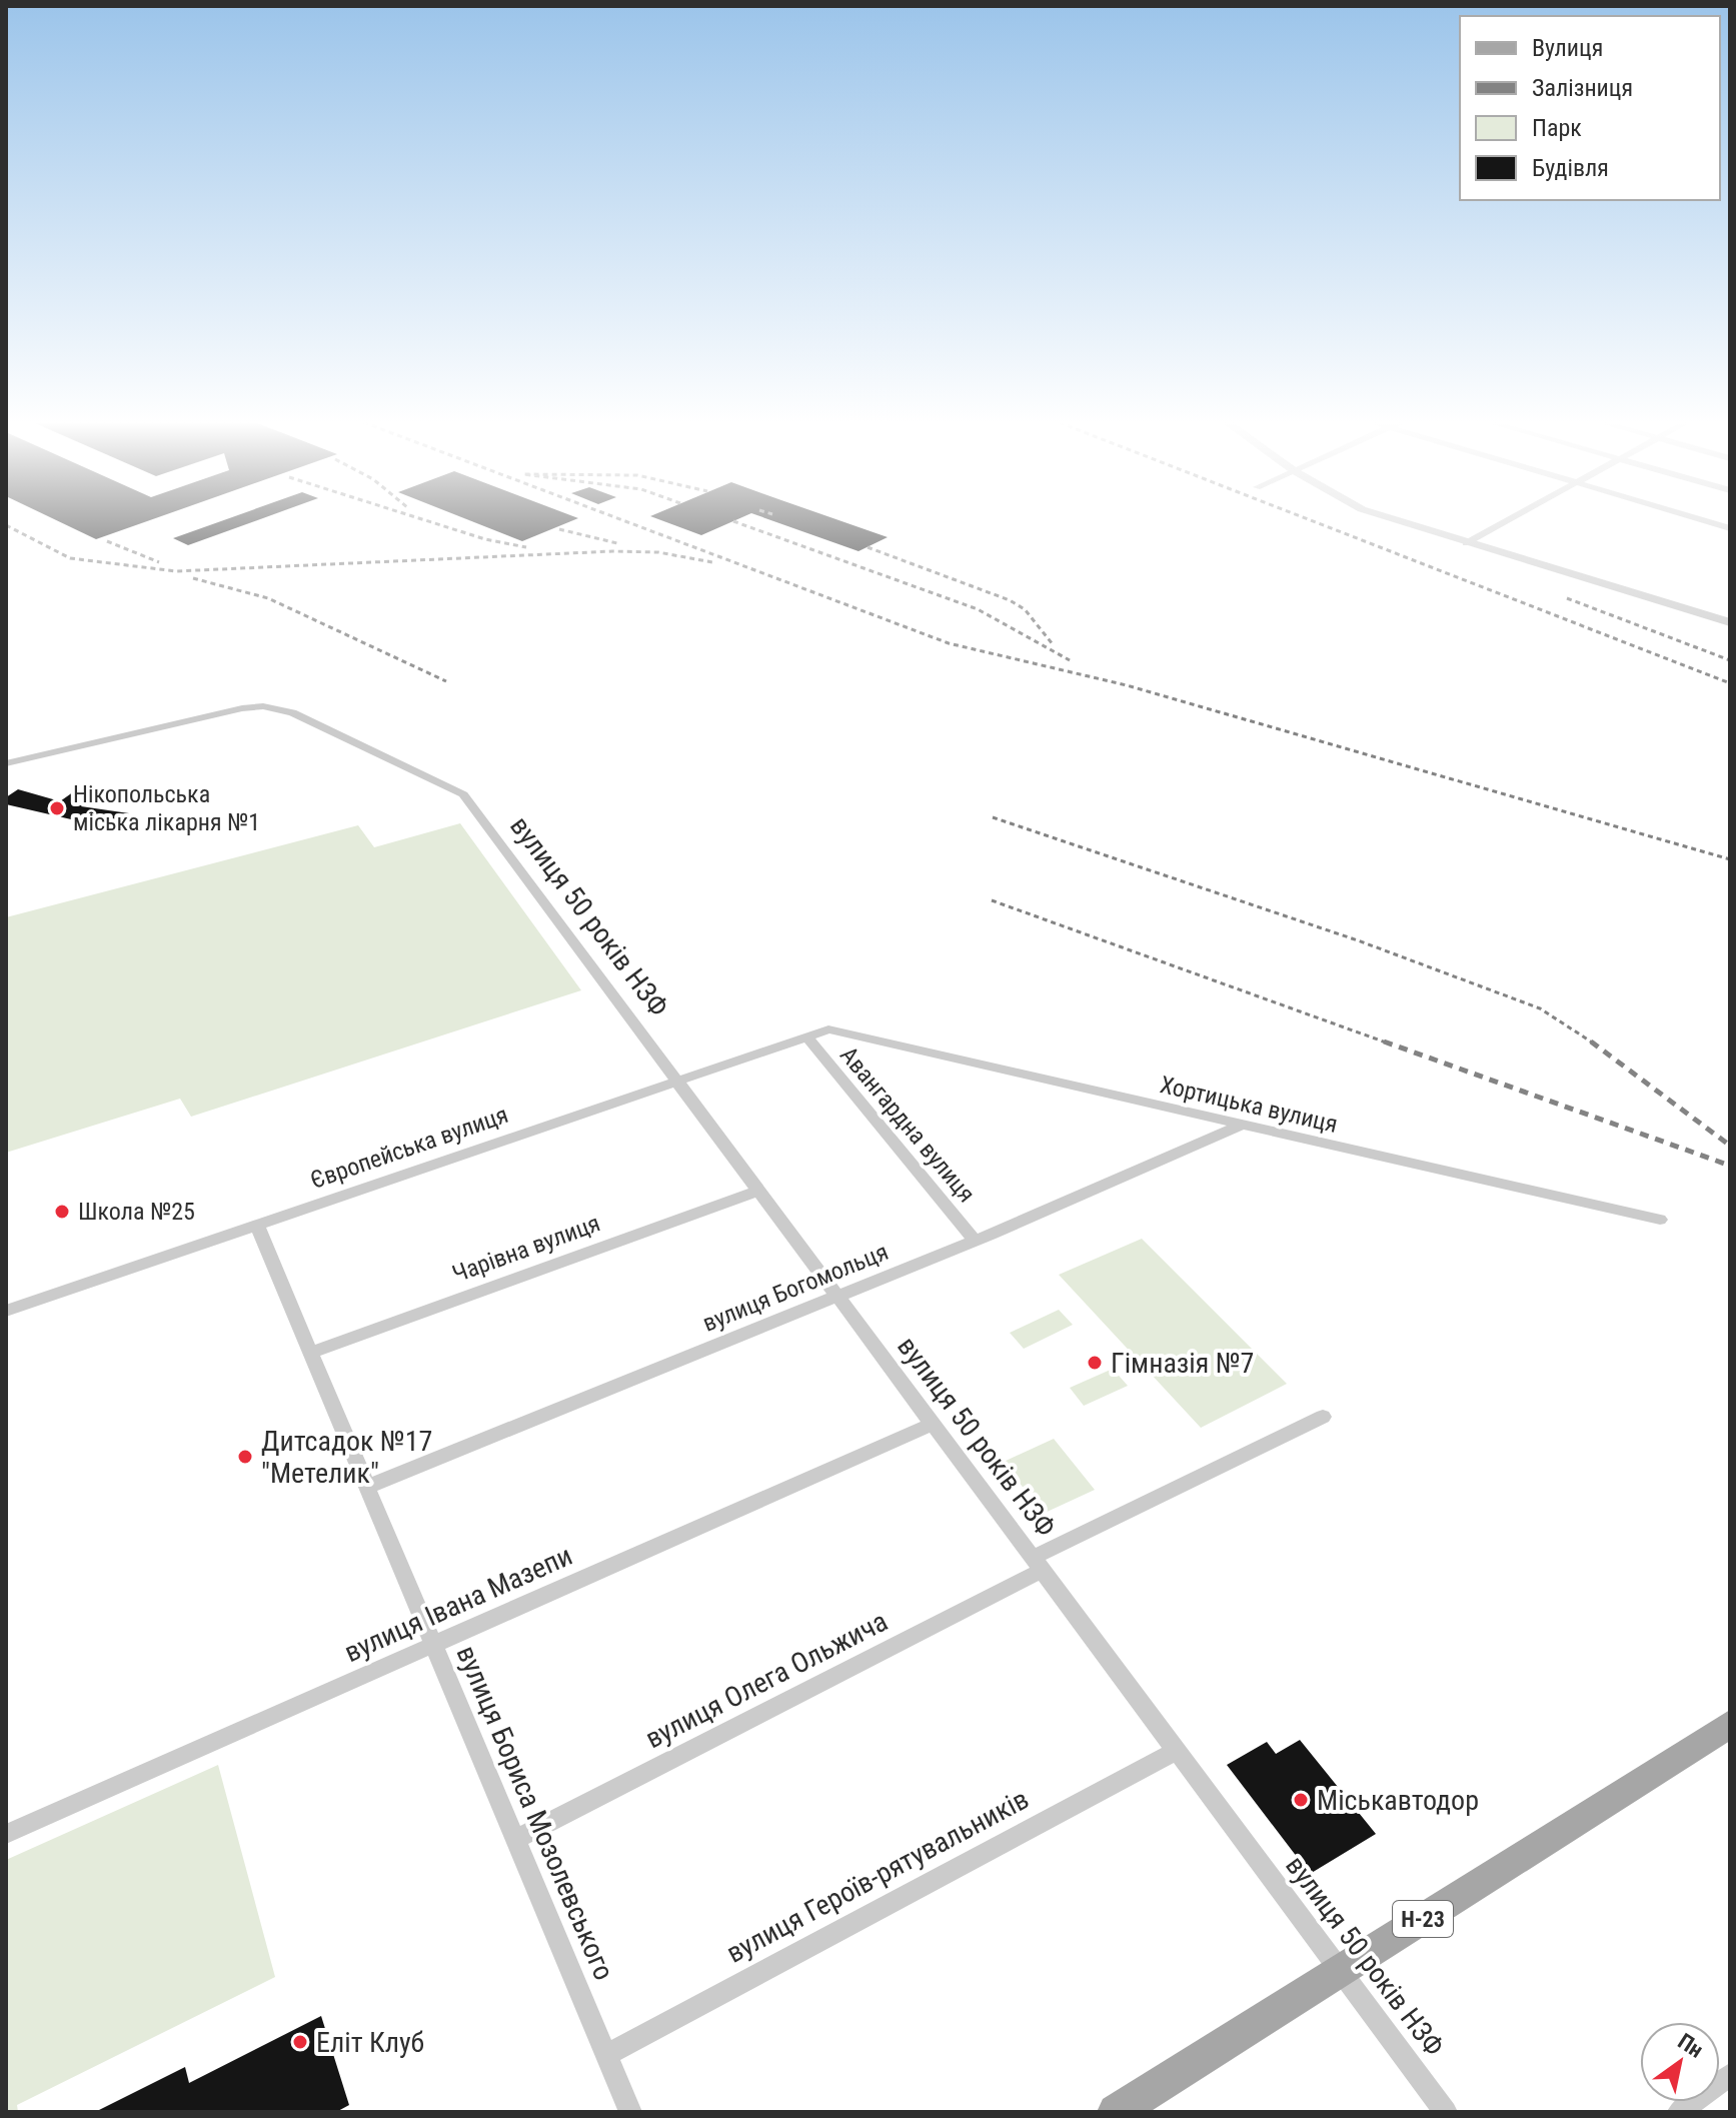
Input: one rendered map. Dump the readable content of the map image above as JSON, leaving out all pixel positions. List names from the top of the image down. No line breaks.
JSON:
{"streets":{"main road":["Н-23"],"street":["вулиця 50 років НЗФ","Хортицька вулиця","Авангардна вулиця","Європейська вулиця","Чарівна вулиця","вулиця Богомольця","вулиця Івана Мазепи","вулиця Олега Ольжича","вулиця Бориса Мозолевського","вулиця Героїв-рятувальників"]},"crossings":[["вулиця 50 років НЗФ","Європейська вулиця"],["вулиця 50 років НЗФ","Чарівна вулиця"],["вулиця 50 років НЗФ","вулиця Богомольця"],["вулиця 50 років НЗФ","вулиця Івана Мазепи"],["вулиця 50 років НЗФ","вулиця Олега Ольжича"],["вулиця 50 років НЗФ","вулиця Героїв-рятувальників"],["вулиця 50 років НЗФ","Н-23"],["Хортицька вулиця","Європейська вулиця"],["Хортицька вулиця","вулиця Богомольця"],["Авангардна вулиця","Європейська вулиця"],["Авангардна вулиця","вулиця Богомольця"],["Європейська вулиця","вулиця Бориса Мозолевського"],["Чарівна вулиця","вулиця Бориса Мозолевського"],["вулиця Богомольця","вулиця Бориса Мозолевського"],["вулиця Івана Мазепи","вулиця Бориса Мозолевського"],["вулиця Олега Ольжича","вулиця Бориса Мозолевського"],["вулиця Бориса Мозолевського","вулиця Героїв-рятувальників"]],"places":["Нікопольська міська лікарня №1","Школа №25","Гімназія №7","Дитсадок №17 \"Метелик\"","Міськавтодор","Еліт Клуб"],"legend":["Вулиця","Залізниця","Парк","Будівля"],"north":"top right"}
